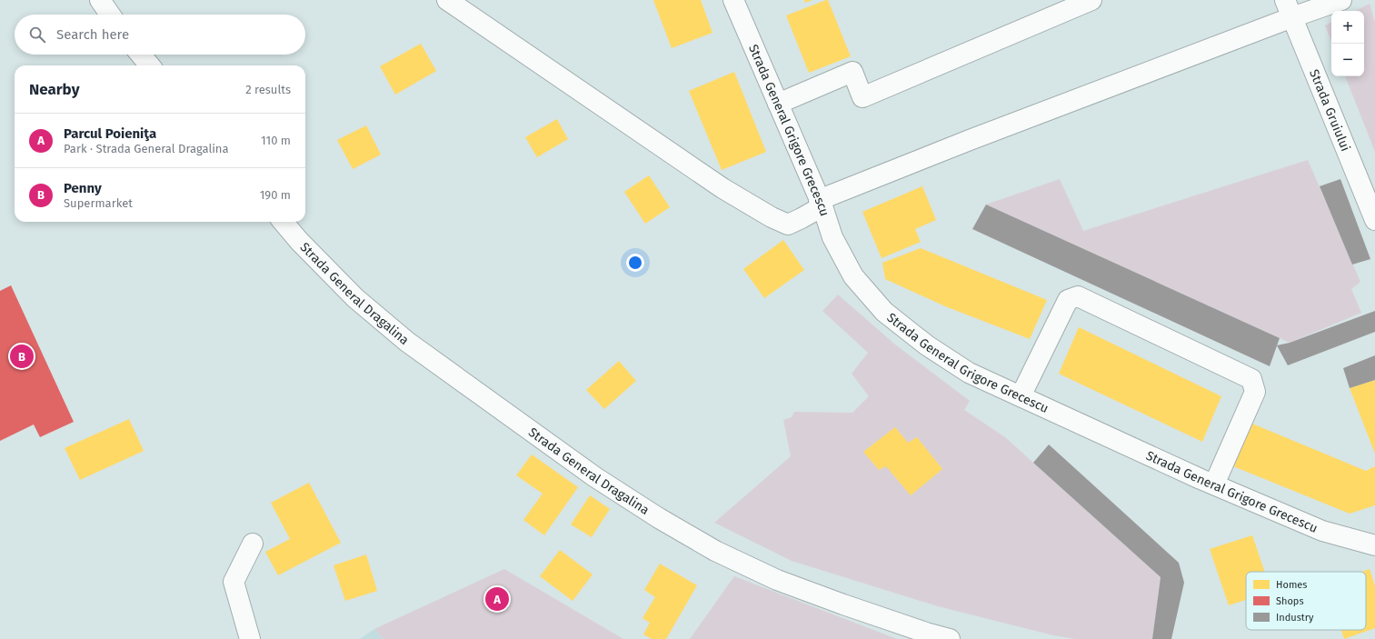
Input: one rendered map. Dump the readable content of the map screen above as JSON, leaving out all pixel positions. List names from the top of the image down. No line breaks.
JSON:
{"streets":{"street":["Strada Gruiului","Strada General Grigore Grecescu","Strada General Dragalina"]},"legend":["Homes","Shops","Industry"],"page":{"map_buttons":["+","−"],"search":"Search here","heading":["Nearby","2 results"],"list":[{"mark":"A","name":"Parcul Poieniţa","note":"Park · Strada General Dragalina","value":"110 m"},{"mark":"B","name":"Penny","note":"Supermarket","value":"190 m"}],"pins":["B","A"]}}
